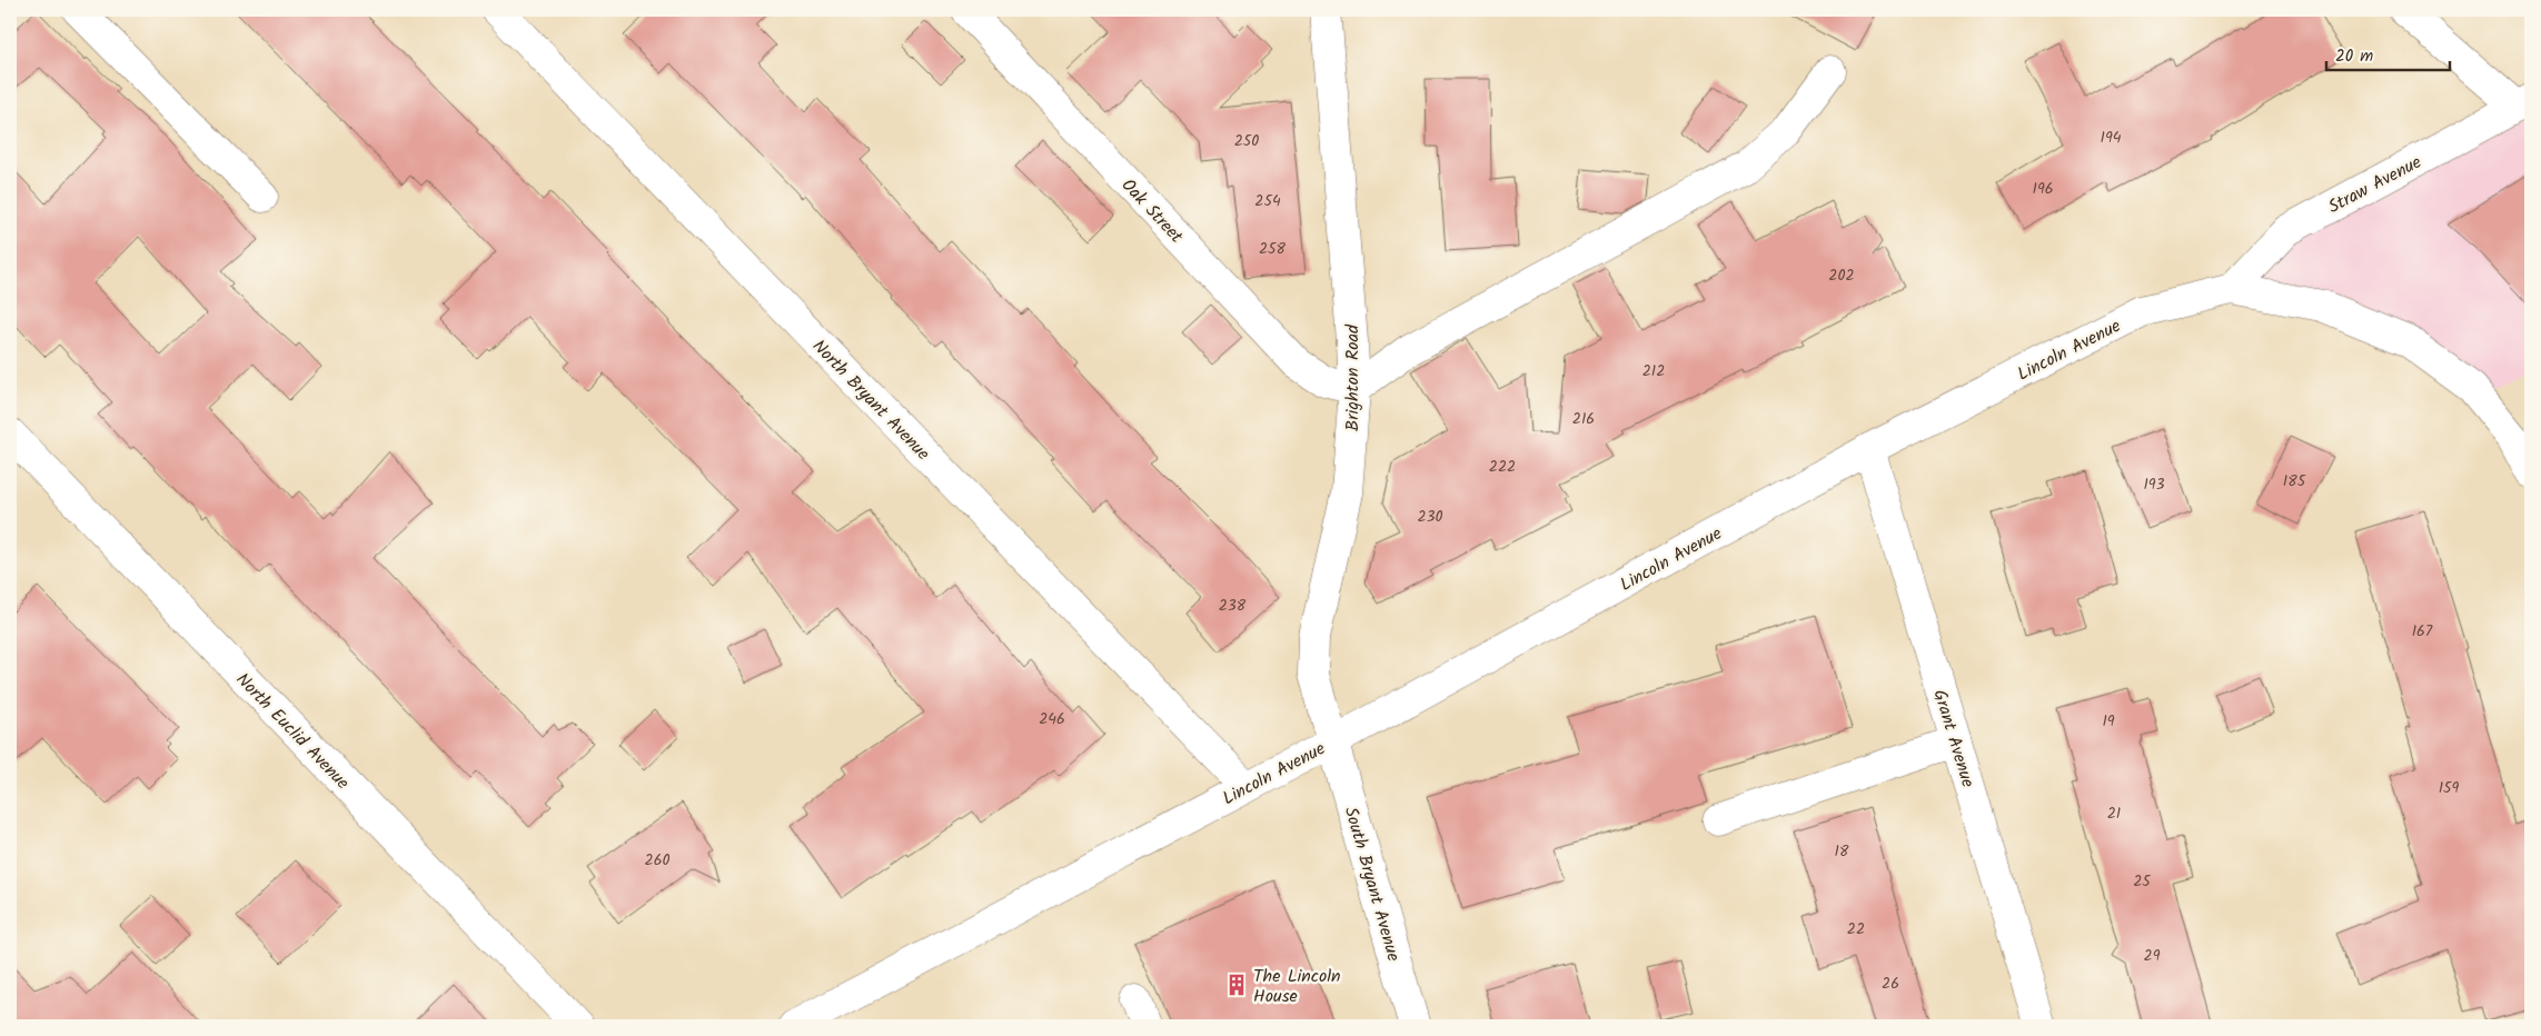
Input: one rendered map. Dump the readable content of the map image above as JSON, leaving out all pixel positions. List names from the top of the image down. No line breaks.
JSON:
{"streets":{"street":["Straw Avenue","Oak Street","Lincoln Avenue","Brighton Road","North Bryant Avenue","North Euclid Avenue","Grant Avenue","South Bryant Avenue"]},"crossings":[["Straw Avenue","Lincoln Avenue"],["Oak Street","Brighton Road"],["Lincoln Avenue","Brighton Road"],["Lincoln Avenue","North Bryant Avenue"],["Lincoln Avenue","Grant Avenue"],["Lincoln Avenue","South Bryant Avenue"],["Brighton Road","South Bryant Avenue"]],"places":{"building":["The Lincoln House"]},"house_numbers":["194","250","196","254","258","202","212","216","222","185","193","230","238","167","246","19","159","21","18","260","25","22","29","26"],"scale_bar":"20 m"}
